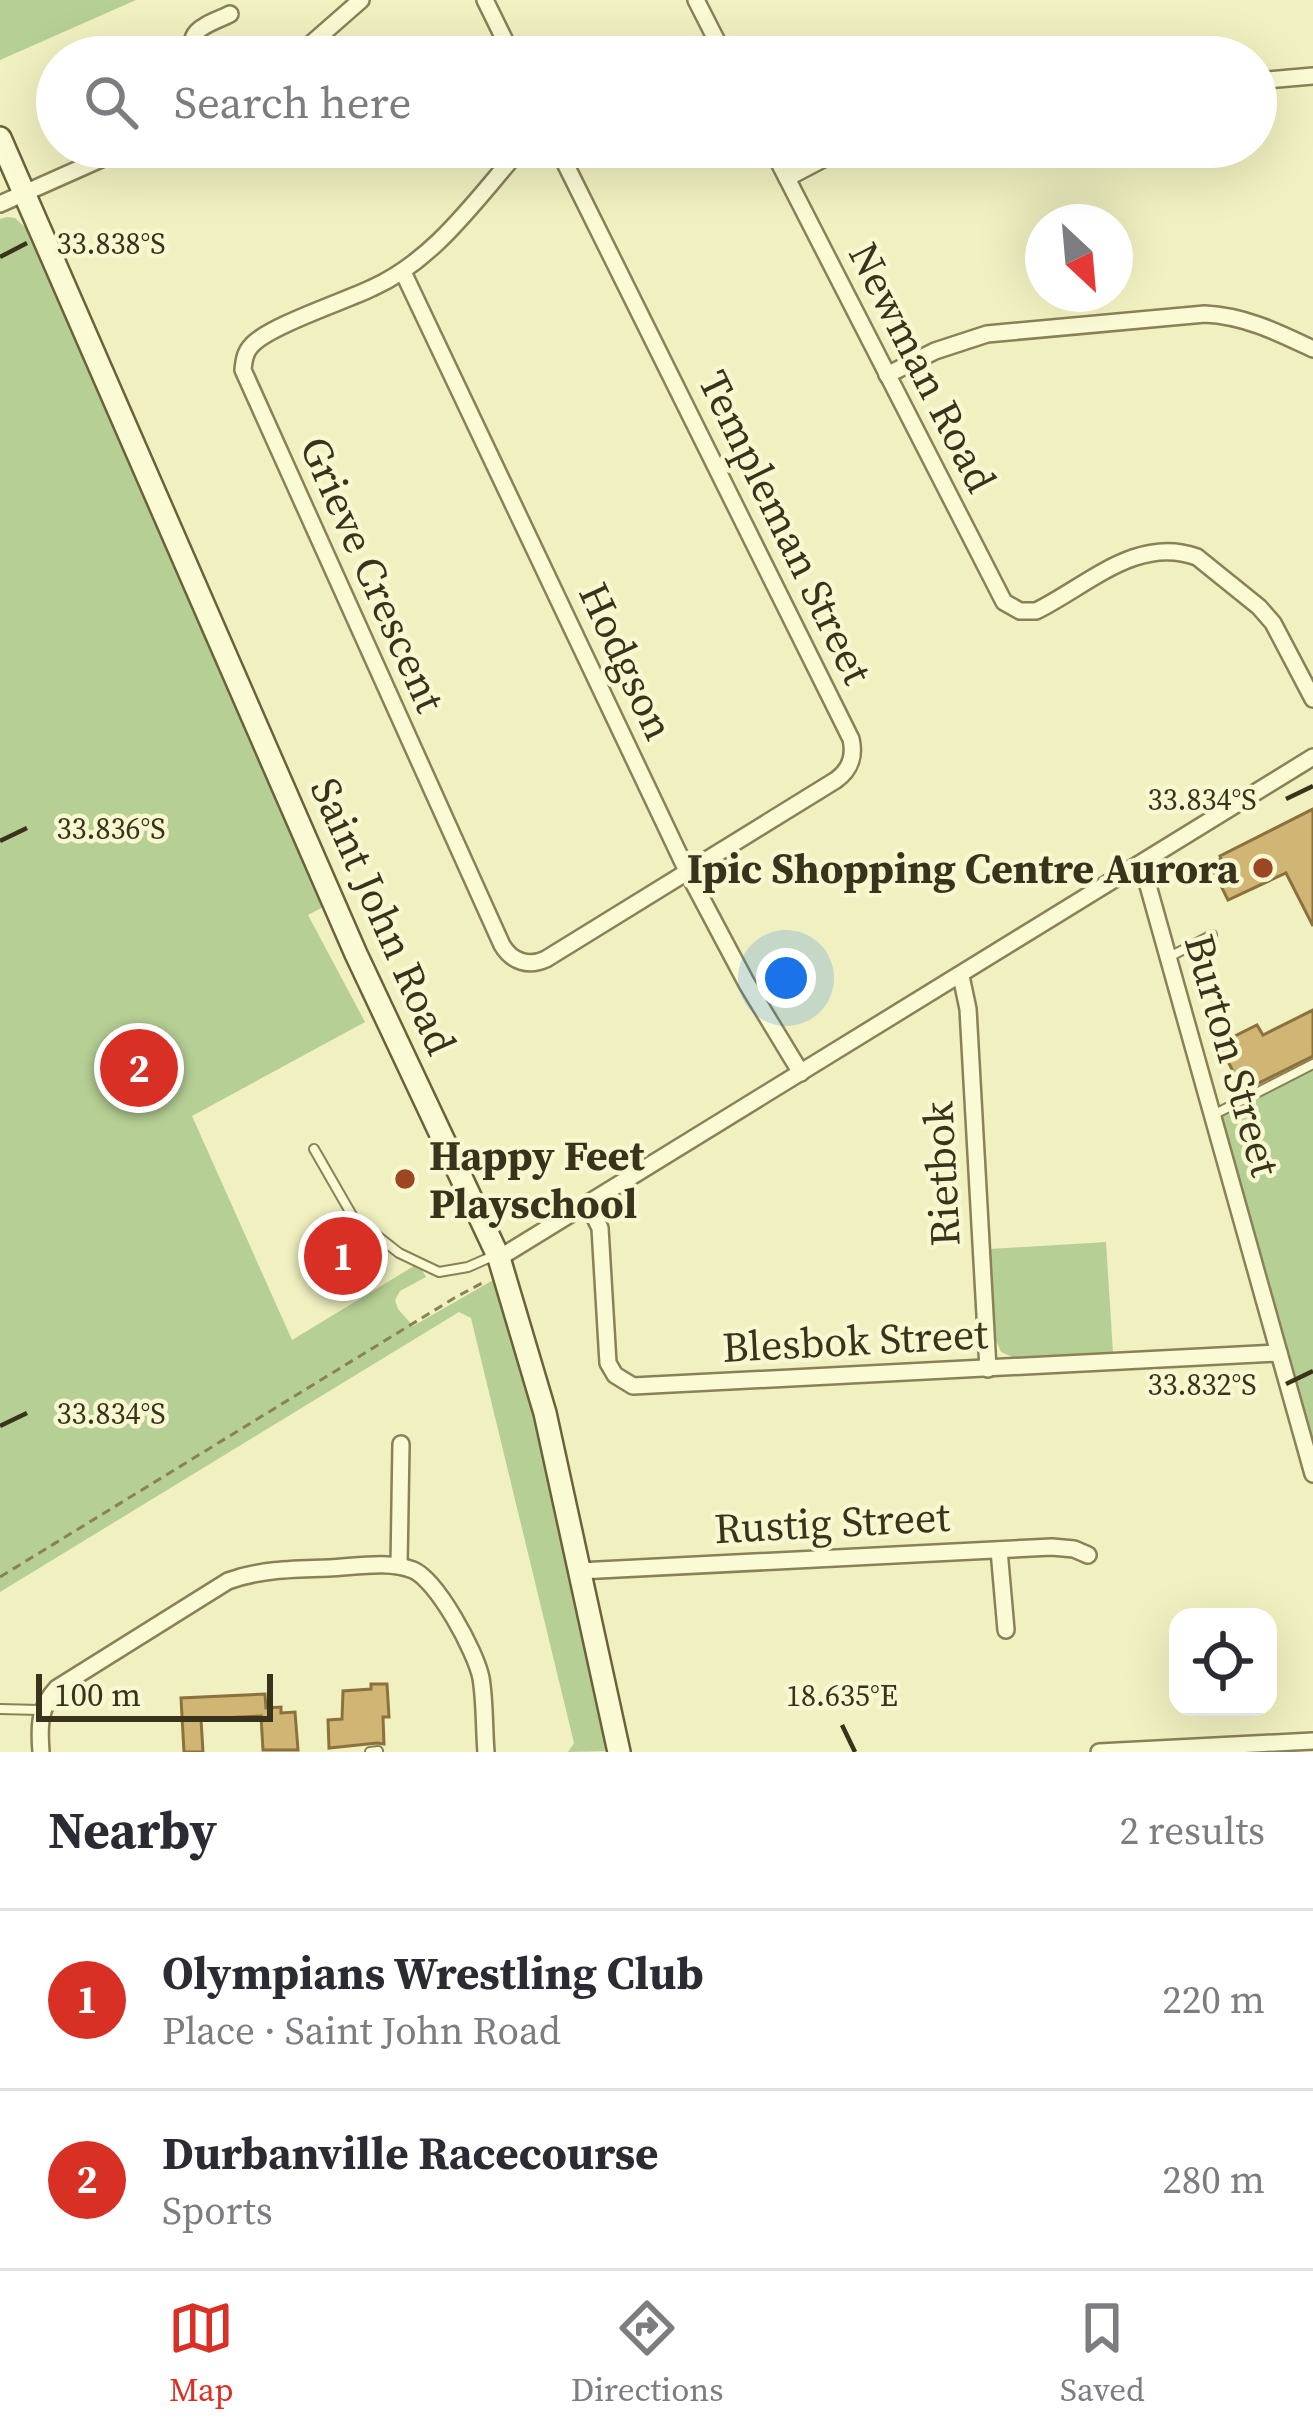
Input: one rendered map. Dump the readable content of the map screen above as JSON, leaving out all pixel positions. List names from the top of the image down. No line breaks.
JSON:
{"streets":{"main road":["Saint John Road"],"street":["Newman Road","Templeman Street","Grieve Crescent","Hodgson","Burton Street","Rietbok","Blesbok Street","Rustig Street"]},"crossings":[["Templeman Street","Grieve Crescent"],["Templeman Street","Hodgson"],["Grieve Crescent","Hodgson"],["Saint John Road","Rustig Street"],["Burton Street","Blesbok Street"],["Rietbok","Blesbok Street"]],"places":["Ipic Shopping Centre Aurora","Happy Feet Playschool"],"scale_bar":"100 m","north":"bottom right","page":{"search":"Search here","pins":["2","1"],"scale":"100 m","heading":["Nearby","2 results"],"list":[{"mark":"1","name":"Olympians Wrestling Club","note":"Place · Saint John Road","value":"220 m"},{"mark":"2","name":"Durbanville Racecourse","note":"Sports","value":"280 m"}],"nav":["Map","Directions","Saved"]},"coordinates":["33.838°S","33.834°S","33.836°S","33.832°S","18.635°E"]}
